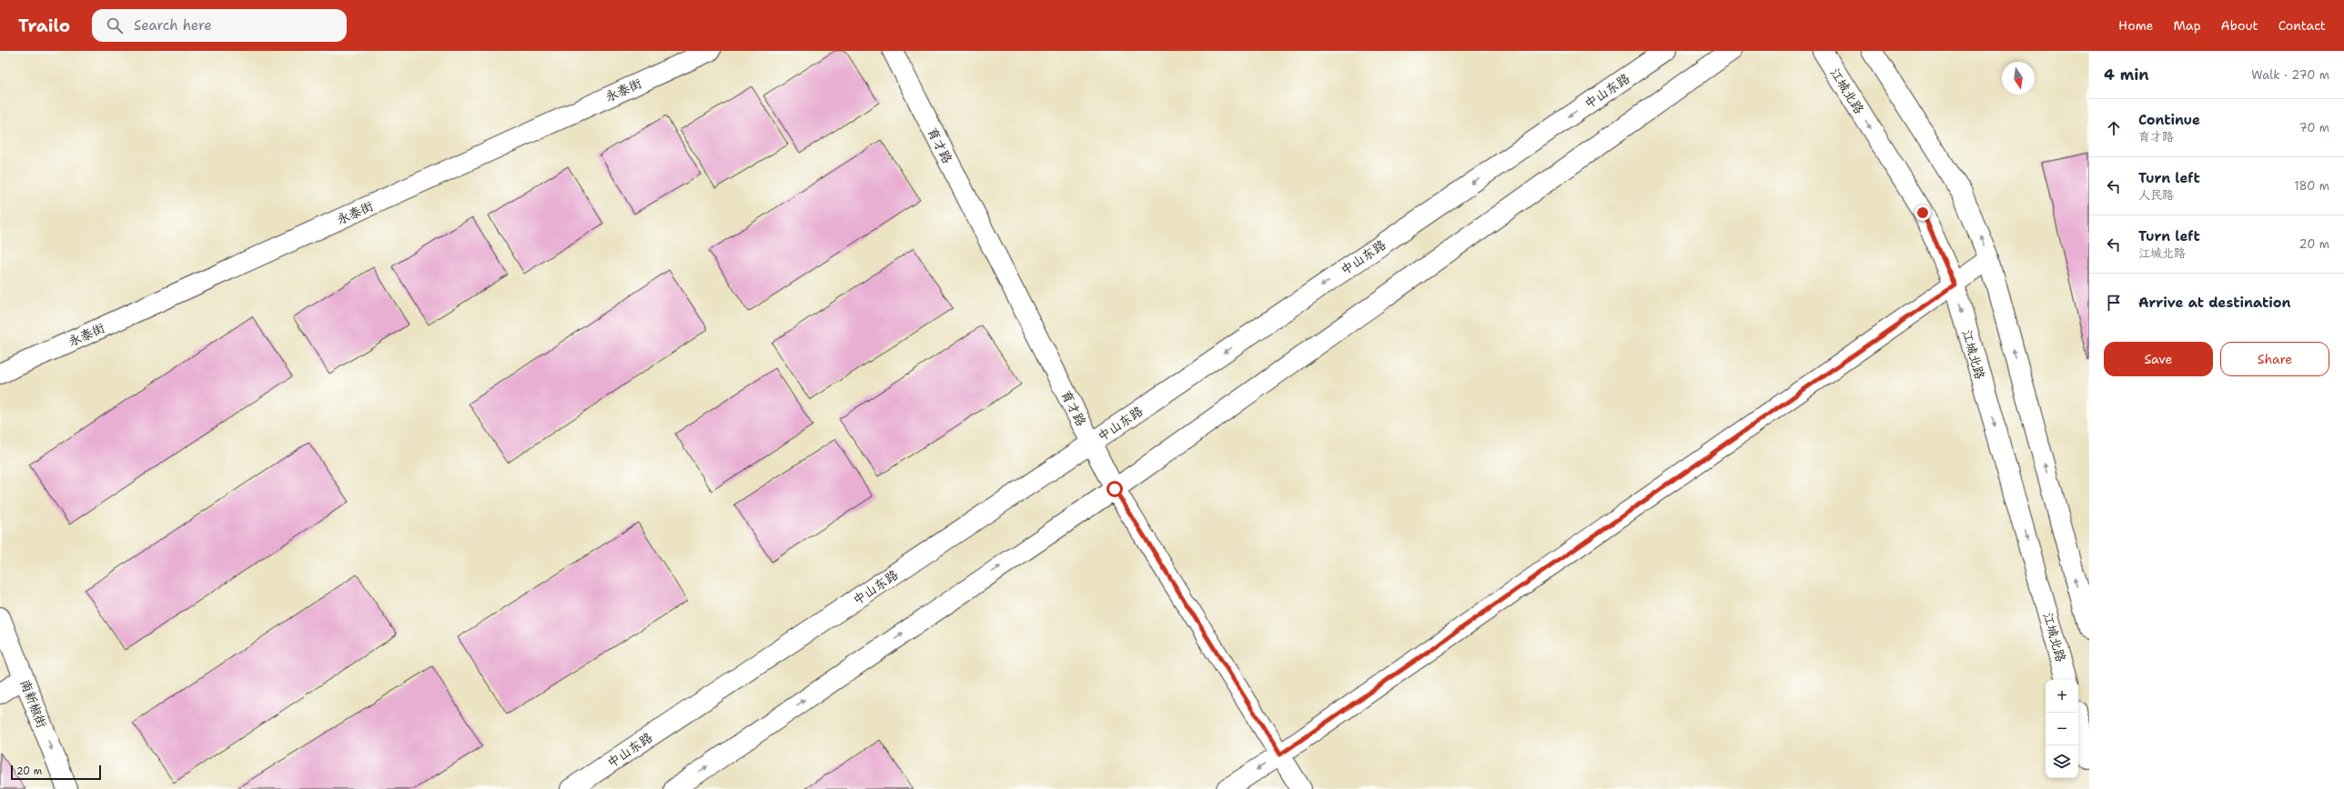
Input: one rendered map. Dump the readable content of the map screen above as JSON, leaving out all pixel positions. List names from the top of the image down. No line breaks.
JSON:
{"streets":{"main road":["永泰街","中山东路","江城北路","育才路","南新椒街"]},"crossings":[["中山东路","育才路"]],"one_way":["南新椒街"],"scale_bar":"20 m","north":"bottom","page":{"header":"Trailo","search":"Search here","nav":["Home","Map","About","Contact"],"heading":["4 min","Walk · 270 m"],"list":[["Continue","育才路","70 m"],["Turn left","人民路","180 m"],["Turn left","江城北路","20 m"],"Arrive at destination"],"buttons":["Save","Share"],"map_buttons":["+","−"],"scale":"20 m"}}
